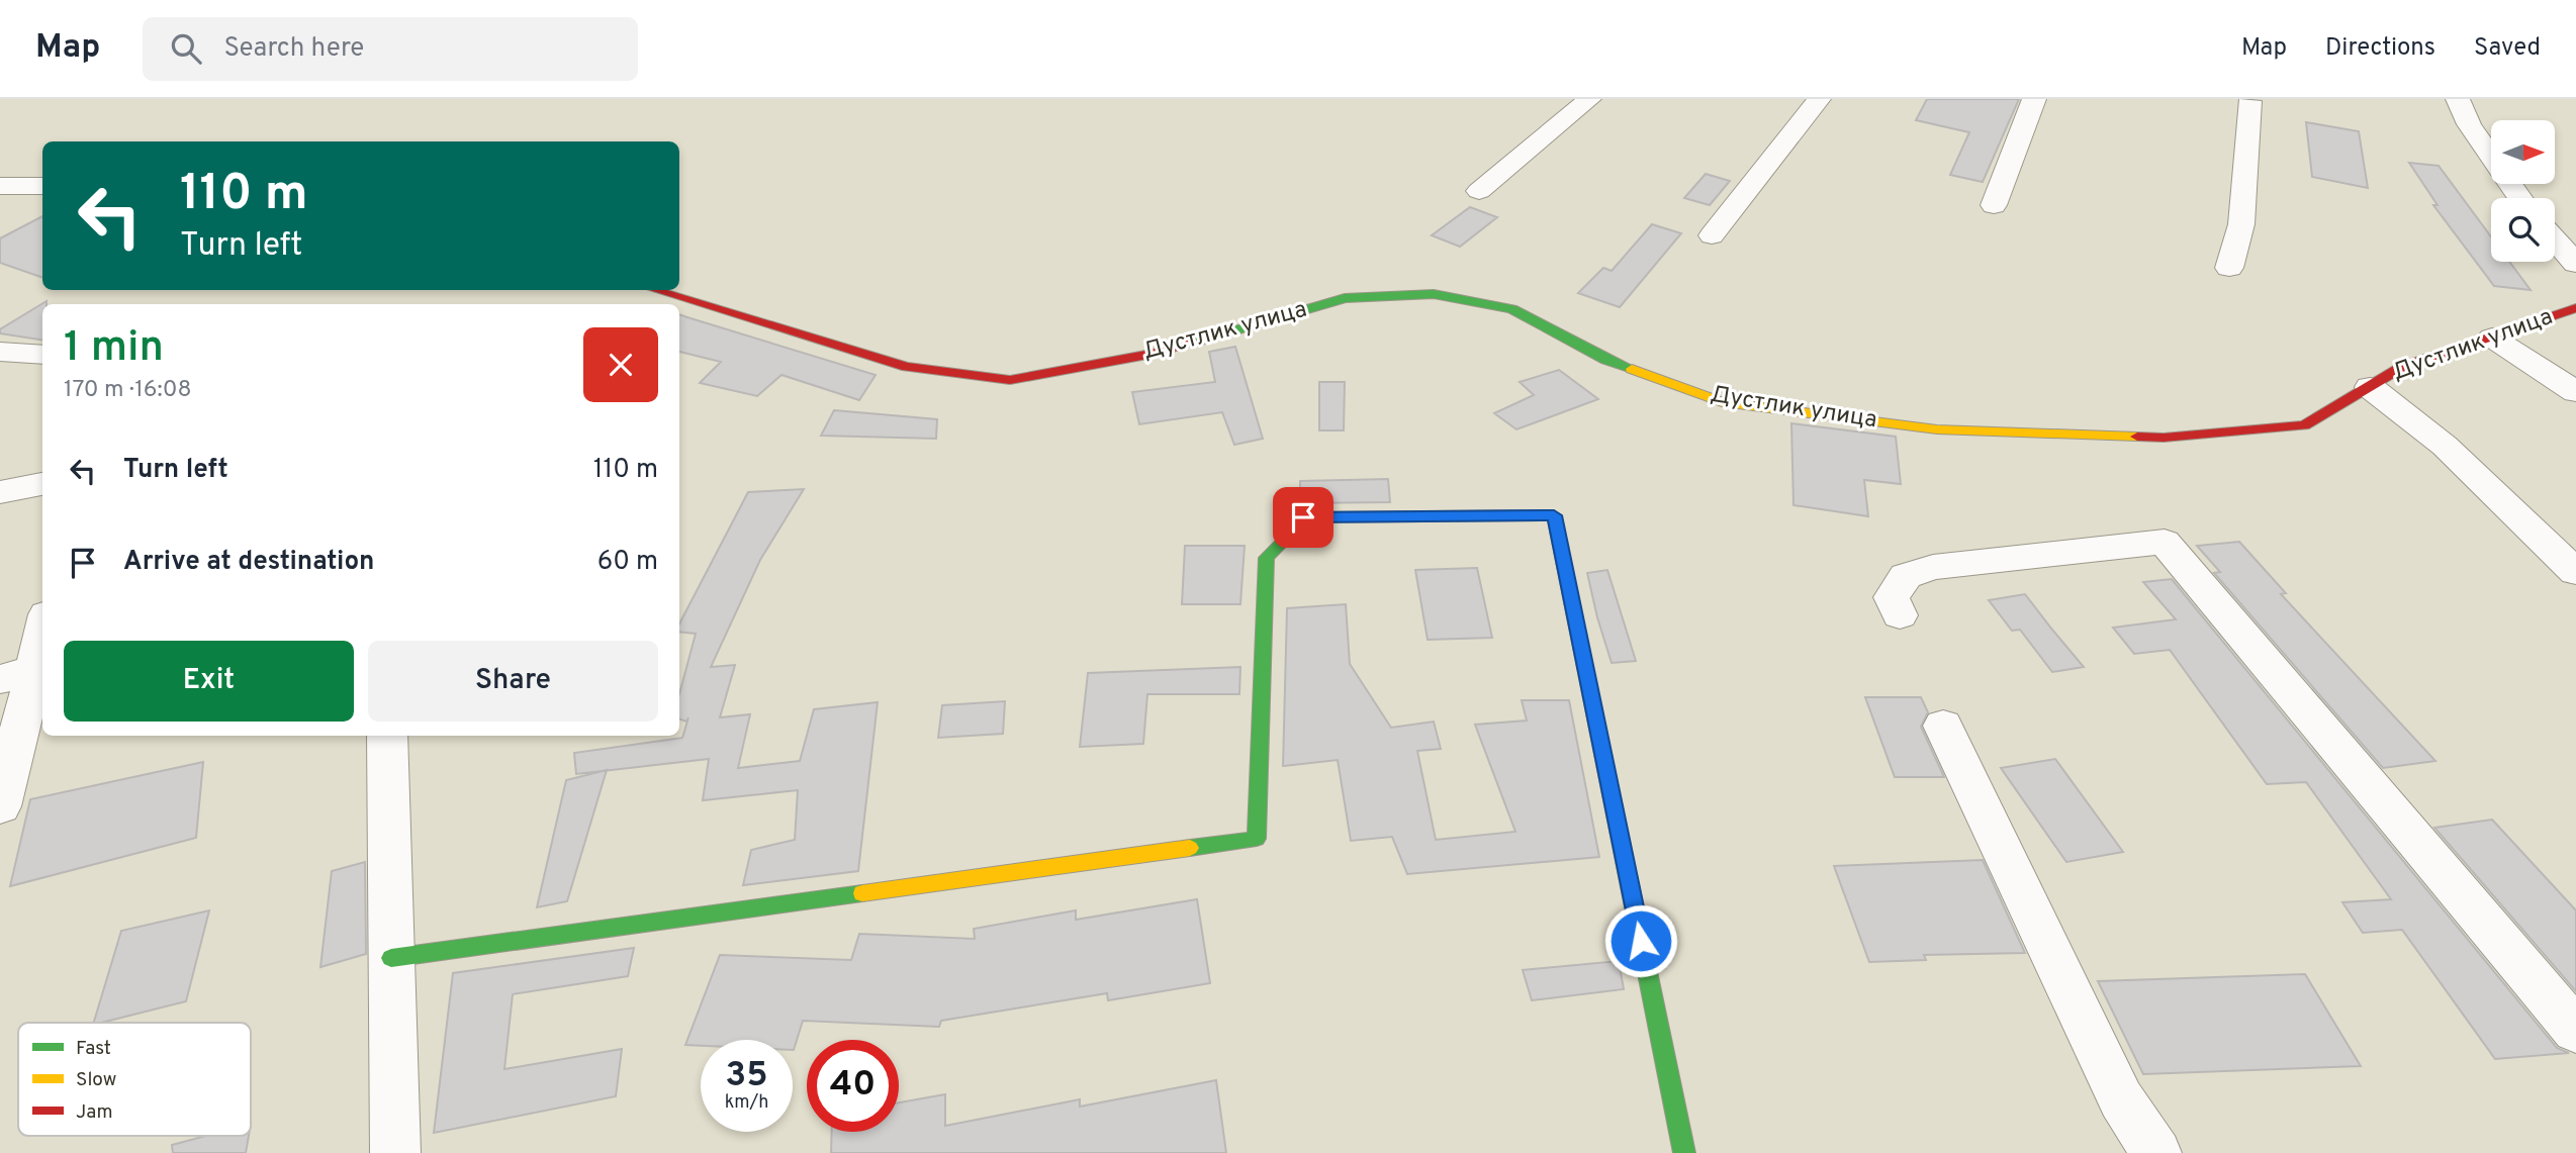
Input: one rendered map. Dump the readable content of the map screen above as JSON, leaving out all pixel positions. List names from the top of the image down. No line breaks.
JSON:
{"streets":{"street":["Дустлик улица"]},"legend":["Fast","Slow","Jam"],"north":"right","page":{"header":"Map","search":"Search here","nav":["Map","Directions","Saved"],"turn":["110 m","Turn left"],"heading":["1 min","170 m · 16:08"],"list":[{"name":"Turn left","value":"110 m"},{"name":"Arrive at destination","value":"60 m"}],"buttons":["Exit","Share"],"speed":"35 km/h","limit":"40"}}
